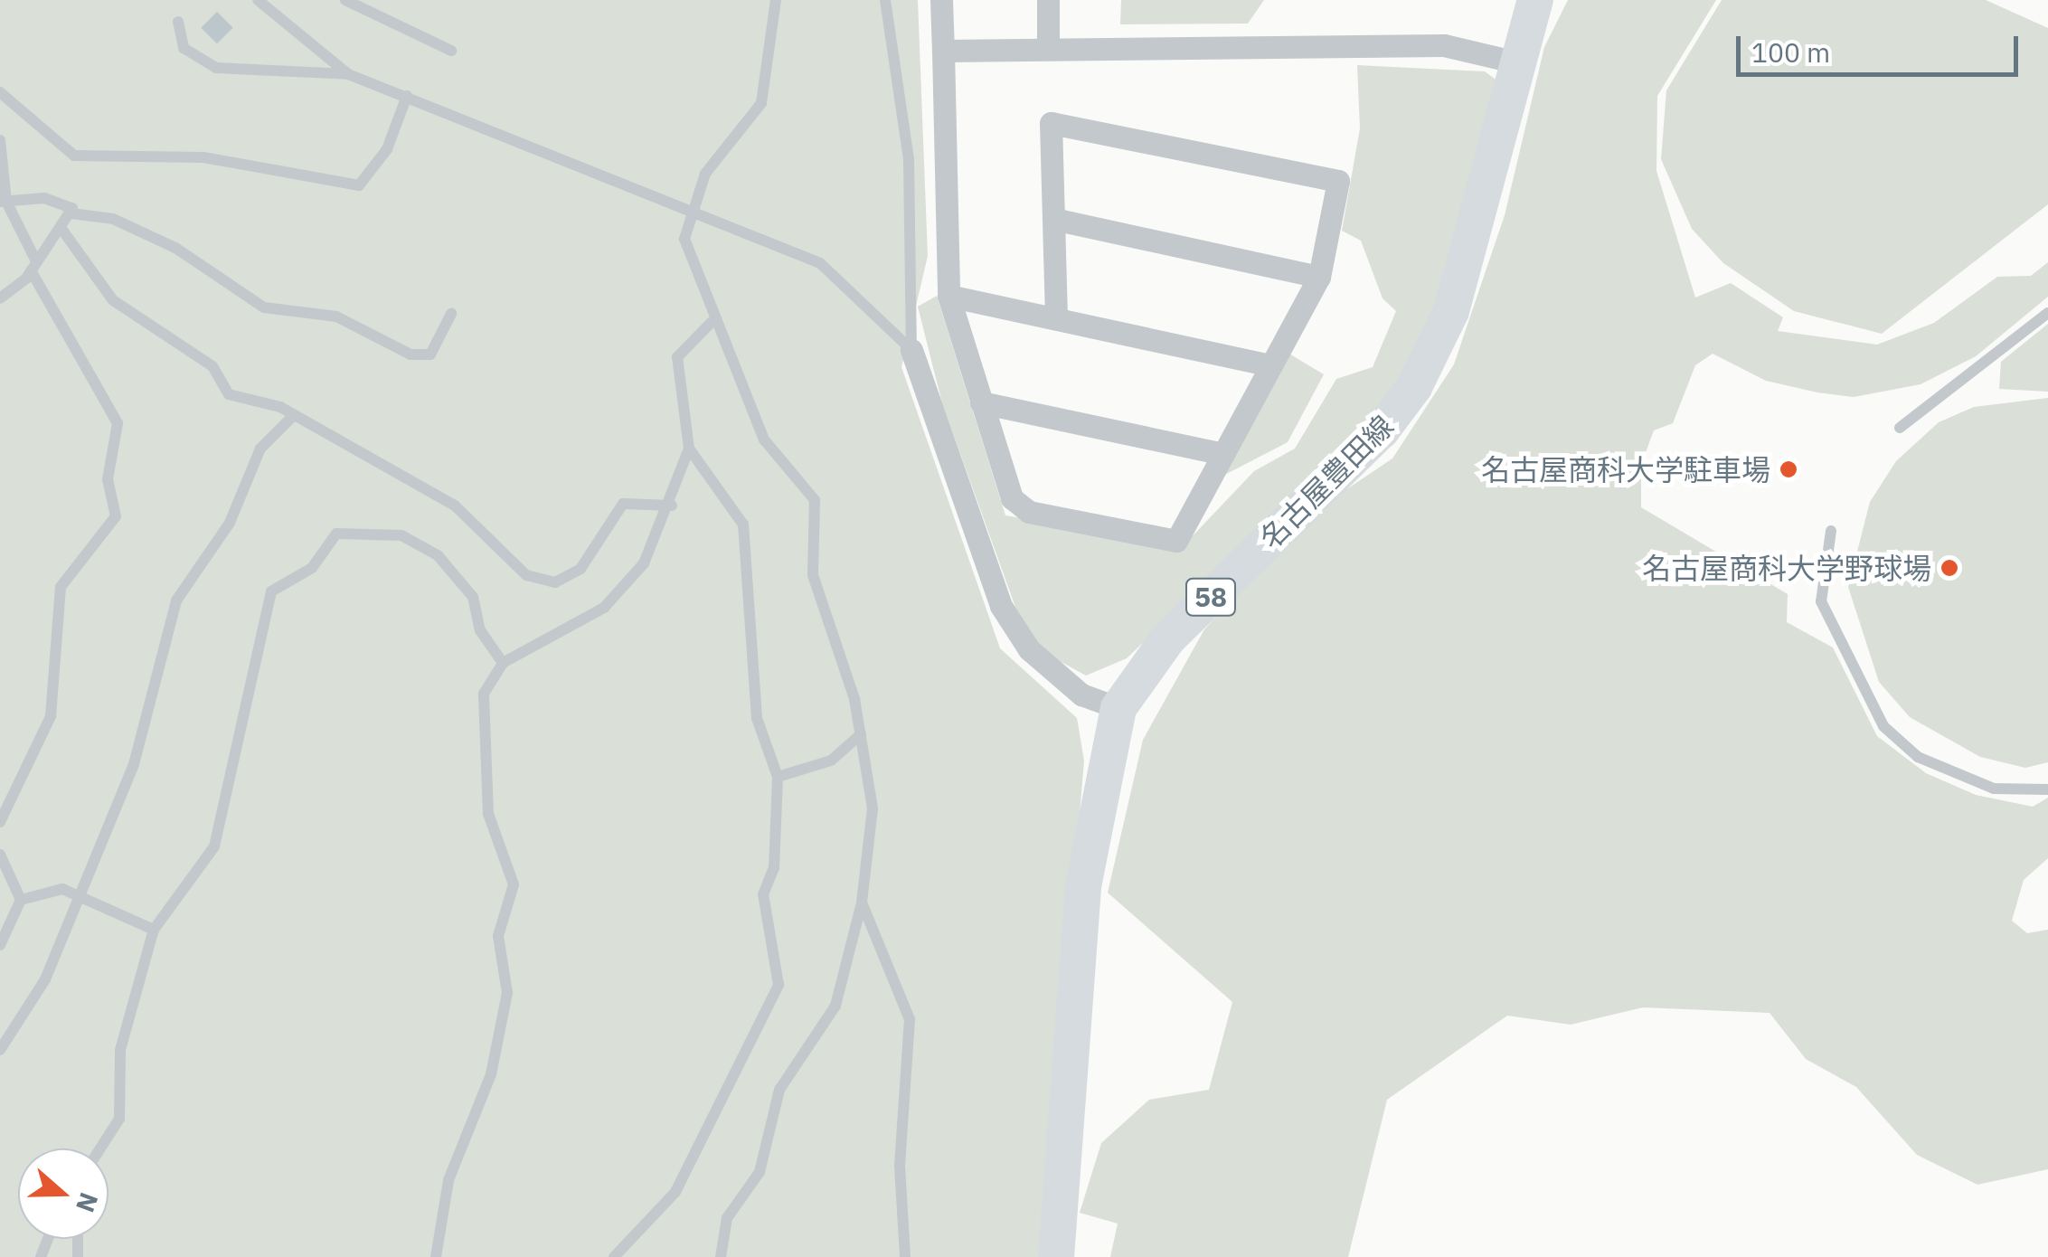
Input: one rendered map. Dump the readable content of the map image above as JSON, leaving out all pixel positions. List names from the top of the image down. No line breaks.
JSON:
{"streets":{"main road":["名古屋豊田線","58"]},"places":["名古屋商科大学駐車場","名古屋商科大学野球場"],"scale_bar":"100 m","north":"right"}
